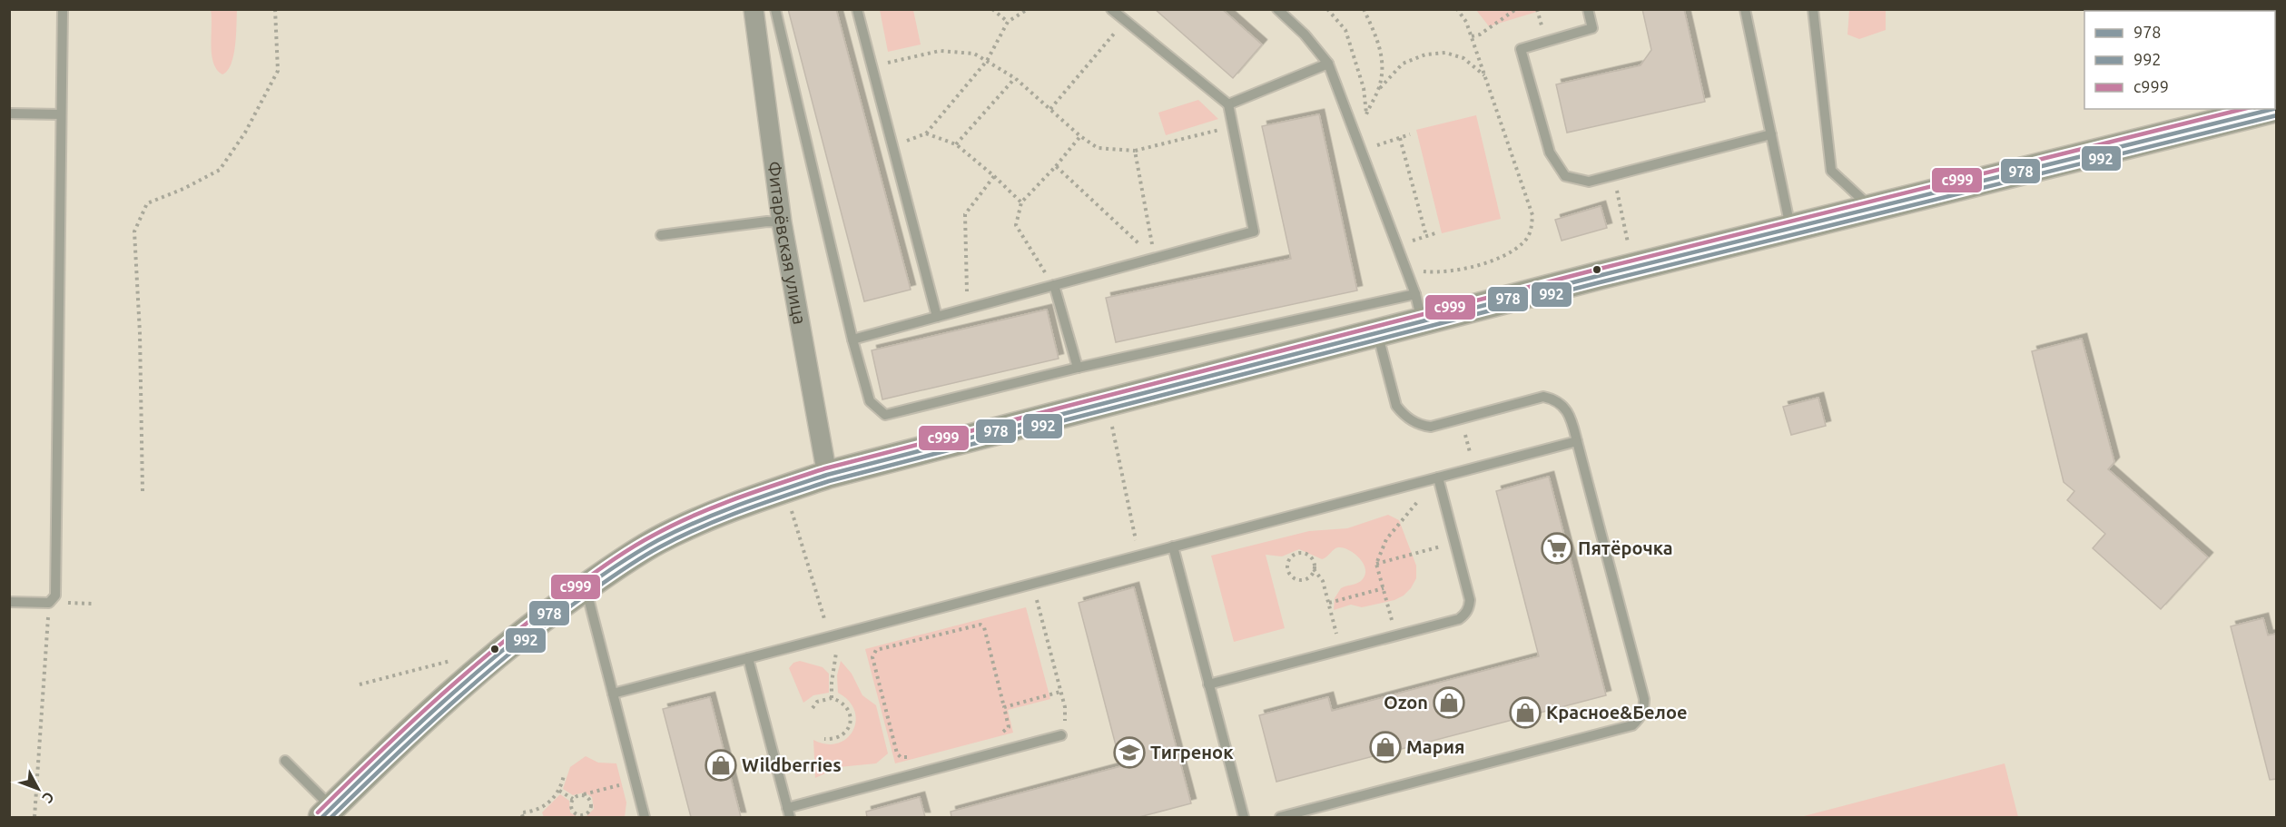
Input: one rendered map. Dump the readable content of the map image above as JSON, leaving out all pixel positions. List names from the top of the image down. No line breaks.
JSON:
{"streets":{"street":["Фитарёвская улица"]},"places":{"supermarket":["Пятёрочка"],"shop":["Ozon","Красное&Белое","Мария","Wildberries"],"school or university":["Тигренок"]},"lines":["transit line 978","transit line с999","transit line 992"],"legend":["978","992","с999"],"north":"bottom right"}
